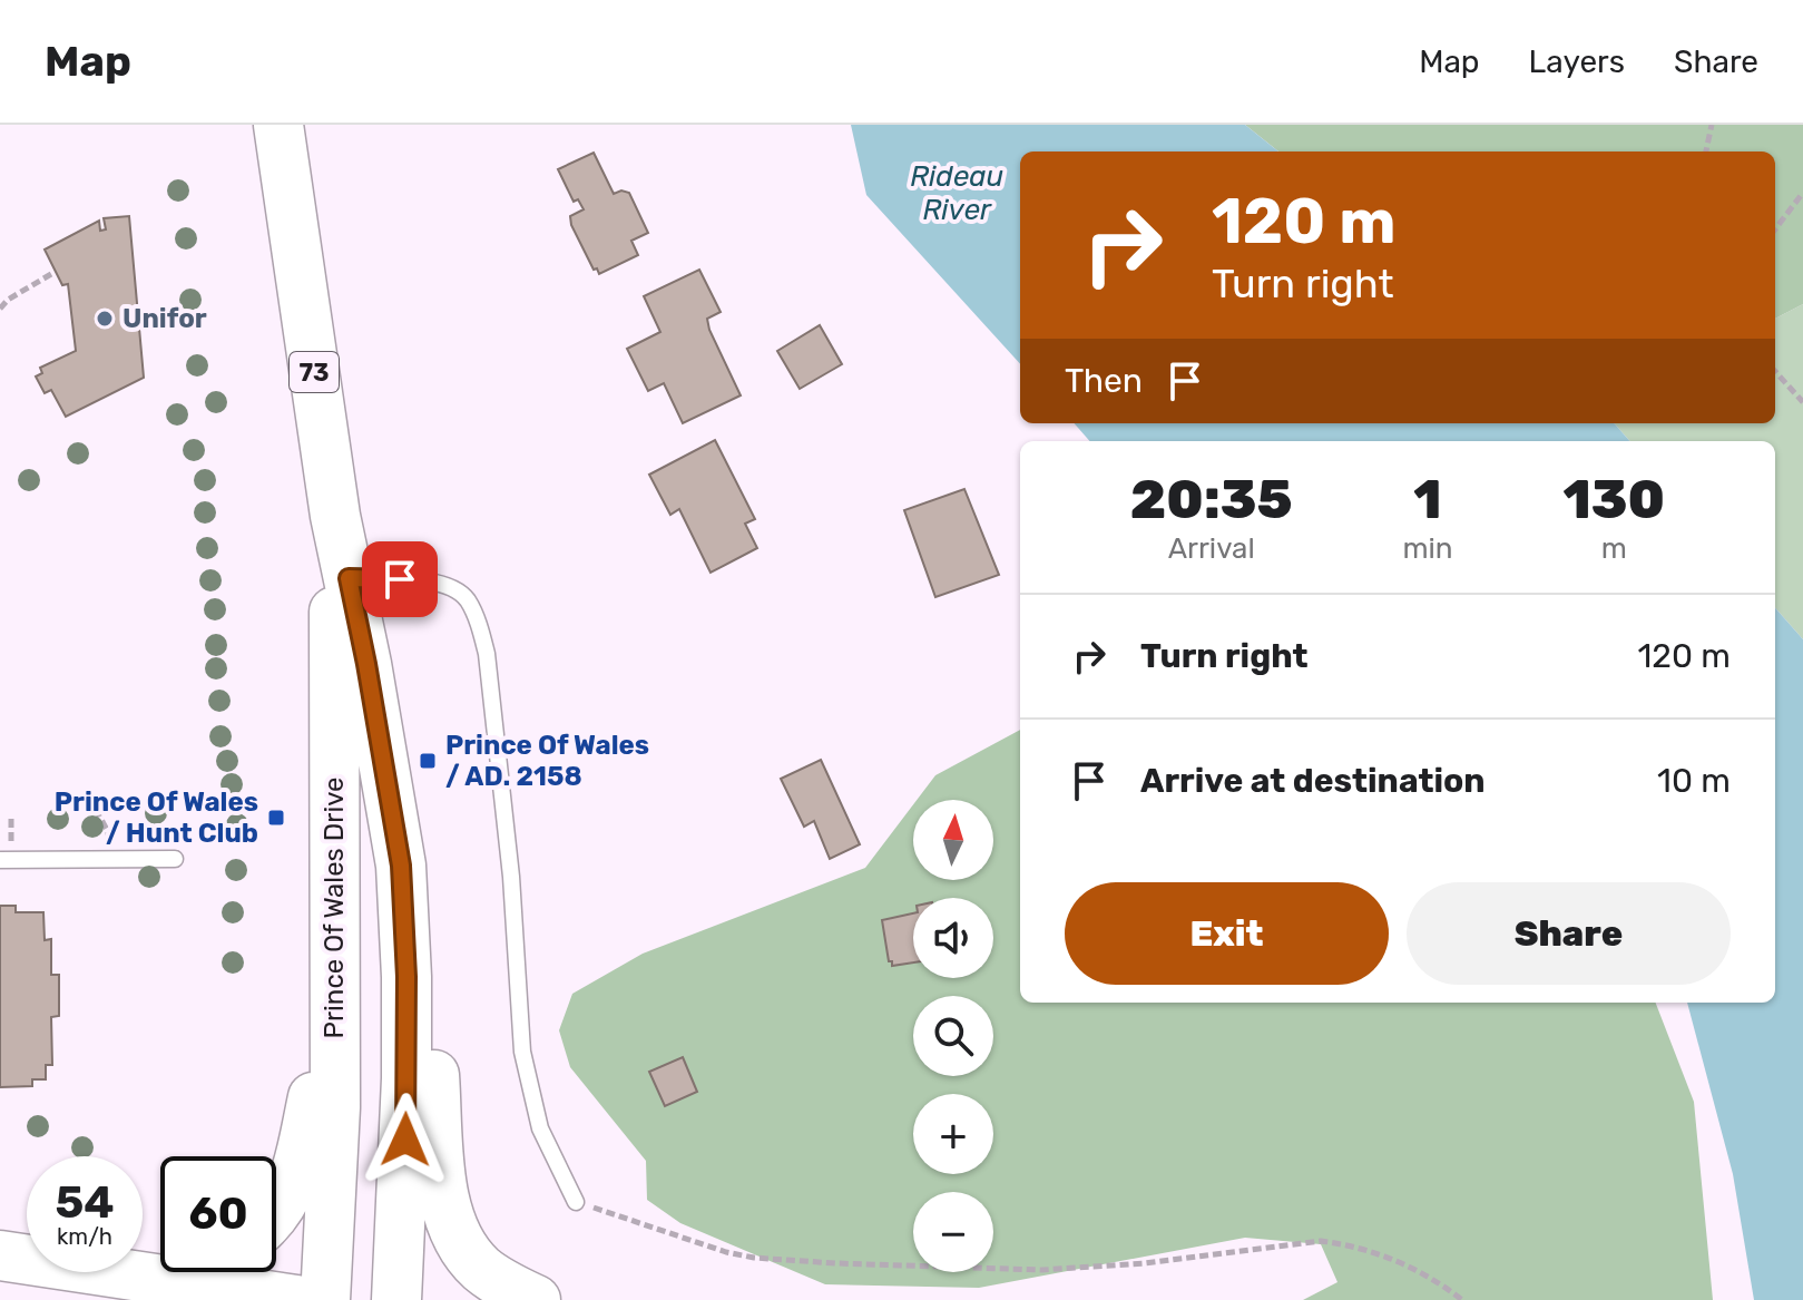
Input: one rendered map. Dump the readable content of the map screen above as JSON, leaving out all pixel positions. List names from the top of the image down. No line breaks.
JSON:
{"streets":{"main road":["73","Prince Of Wales Drive"]},"water":["Rideau River"],"places":{"other":["Unifor"],"transit":["Prince Of Wales / AD. 2158","Prince Of Wales / Hunt Club"]},"north":"top","page":{"header":"Map","nav":["Map","Layers","Share"],"turn":["120 m","Turn right"],"then":"Then","eta":["20:35","Arrival","1","min","130","m"],"list":[{"name":"Turn right","value":"120 m"},{"name":"Arrive at destination","value":"10 m"}],"map_buttons":["+","−"],"buttons":["Exit","Share"],"speed":"54 km/h","limit":"60"}}
